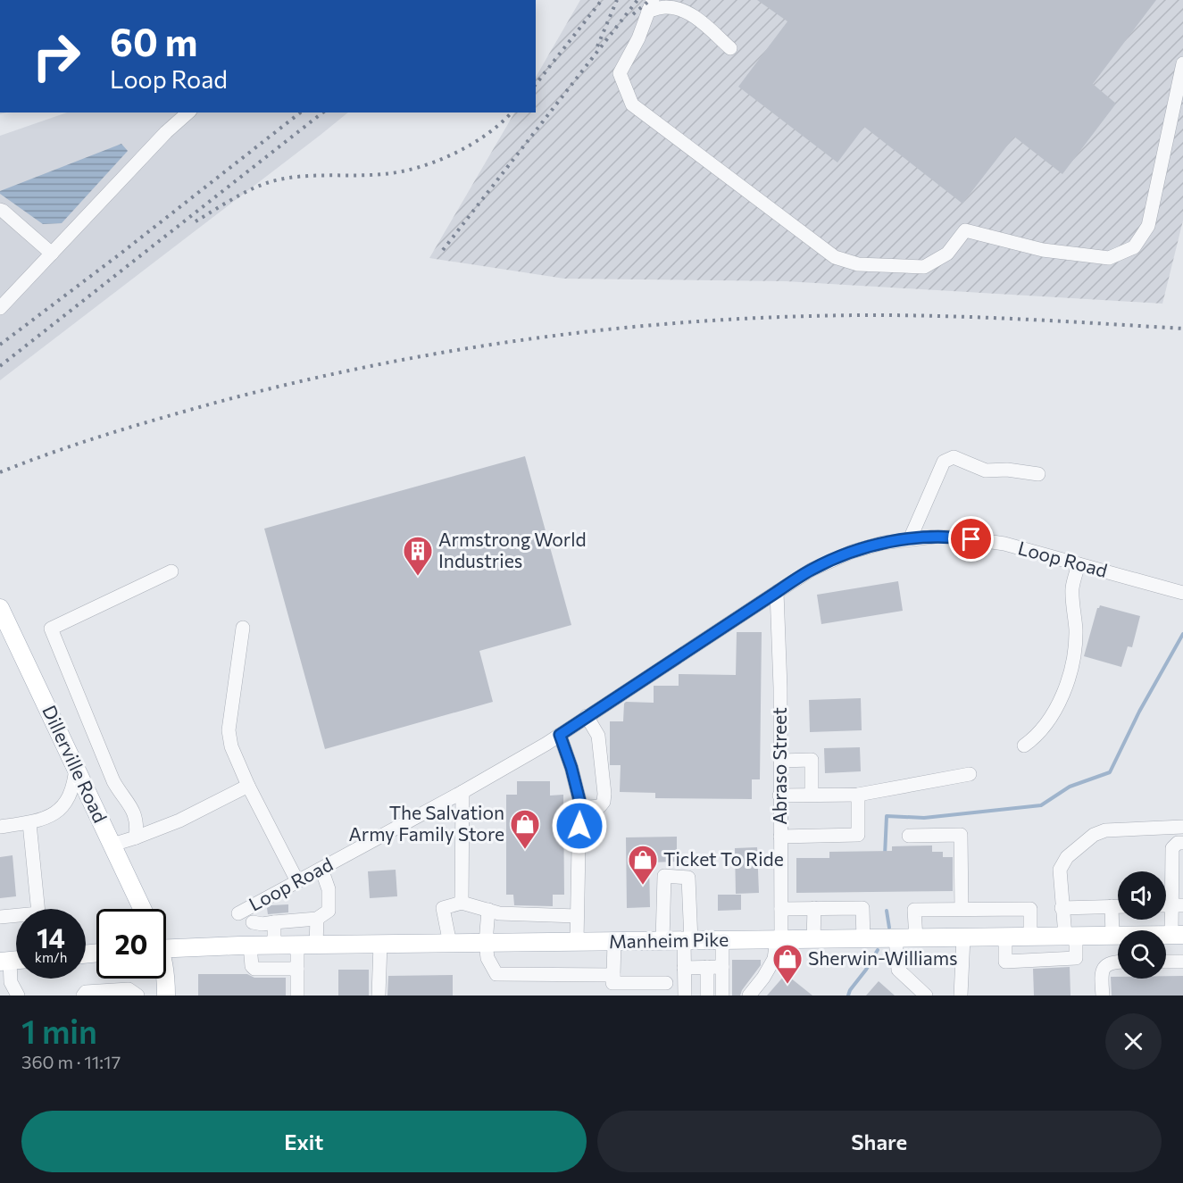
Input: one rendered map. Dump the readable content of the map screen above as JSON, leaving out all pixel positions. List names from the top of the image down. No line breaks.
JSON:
{"streets":{"main road":["Dillerville Road","Manheim Pike"],"street":["Loop Road","Abraso Street"]},"crossings":[["Loop Road","Abraso Street"],["Abraso Street","Manheim Pike"]],"places":{"building":["Armstrong World Industries"],"shop":["The Salvation Army Family Store","Ticket To Ride","Sherwin-Williams"]},"page":{"turn":["60 m","Loop Road"],"speed":"14 km/h","limit":"20","heading":["1 min","360 m · 11:17"],"buttons":["Exit","Share"]}}
